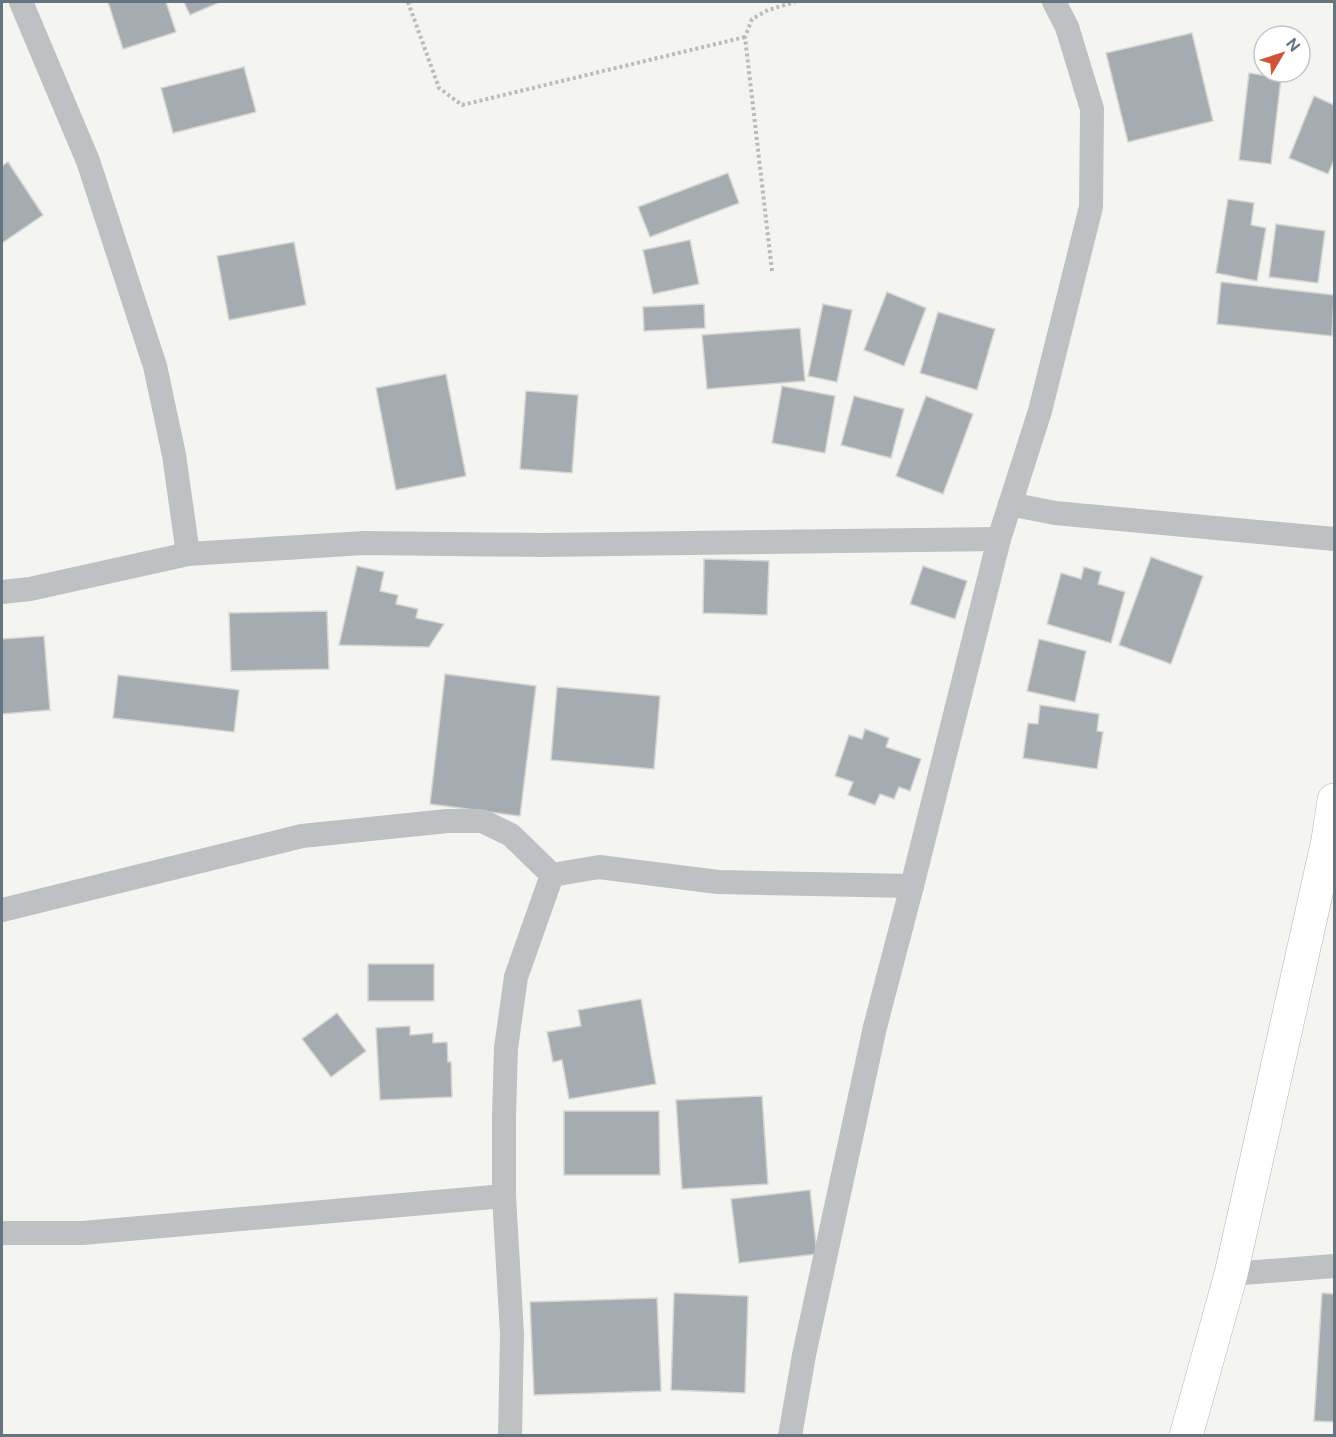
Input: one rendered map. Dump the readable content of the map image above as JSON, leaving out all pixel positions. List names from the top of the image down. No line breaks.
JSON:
{"north":"top right"}
